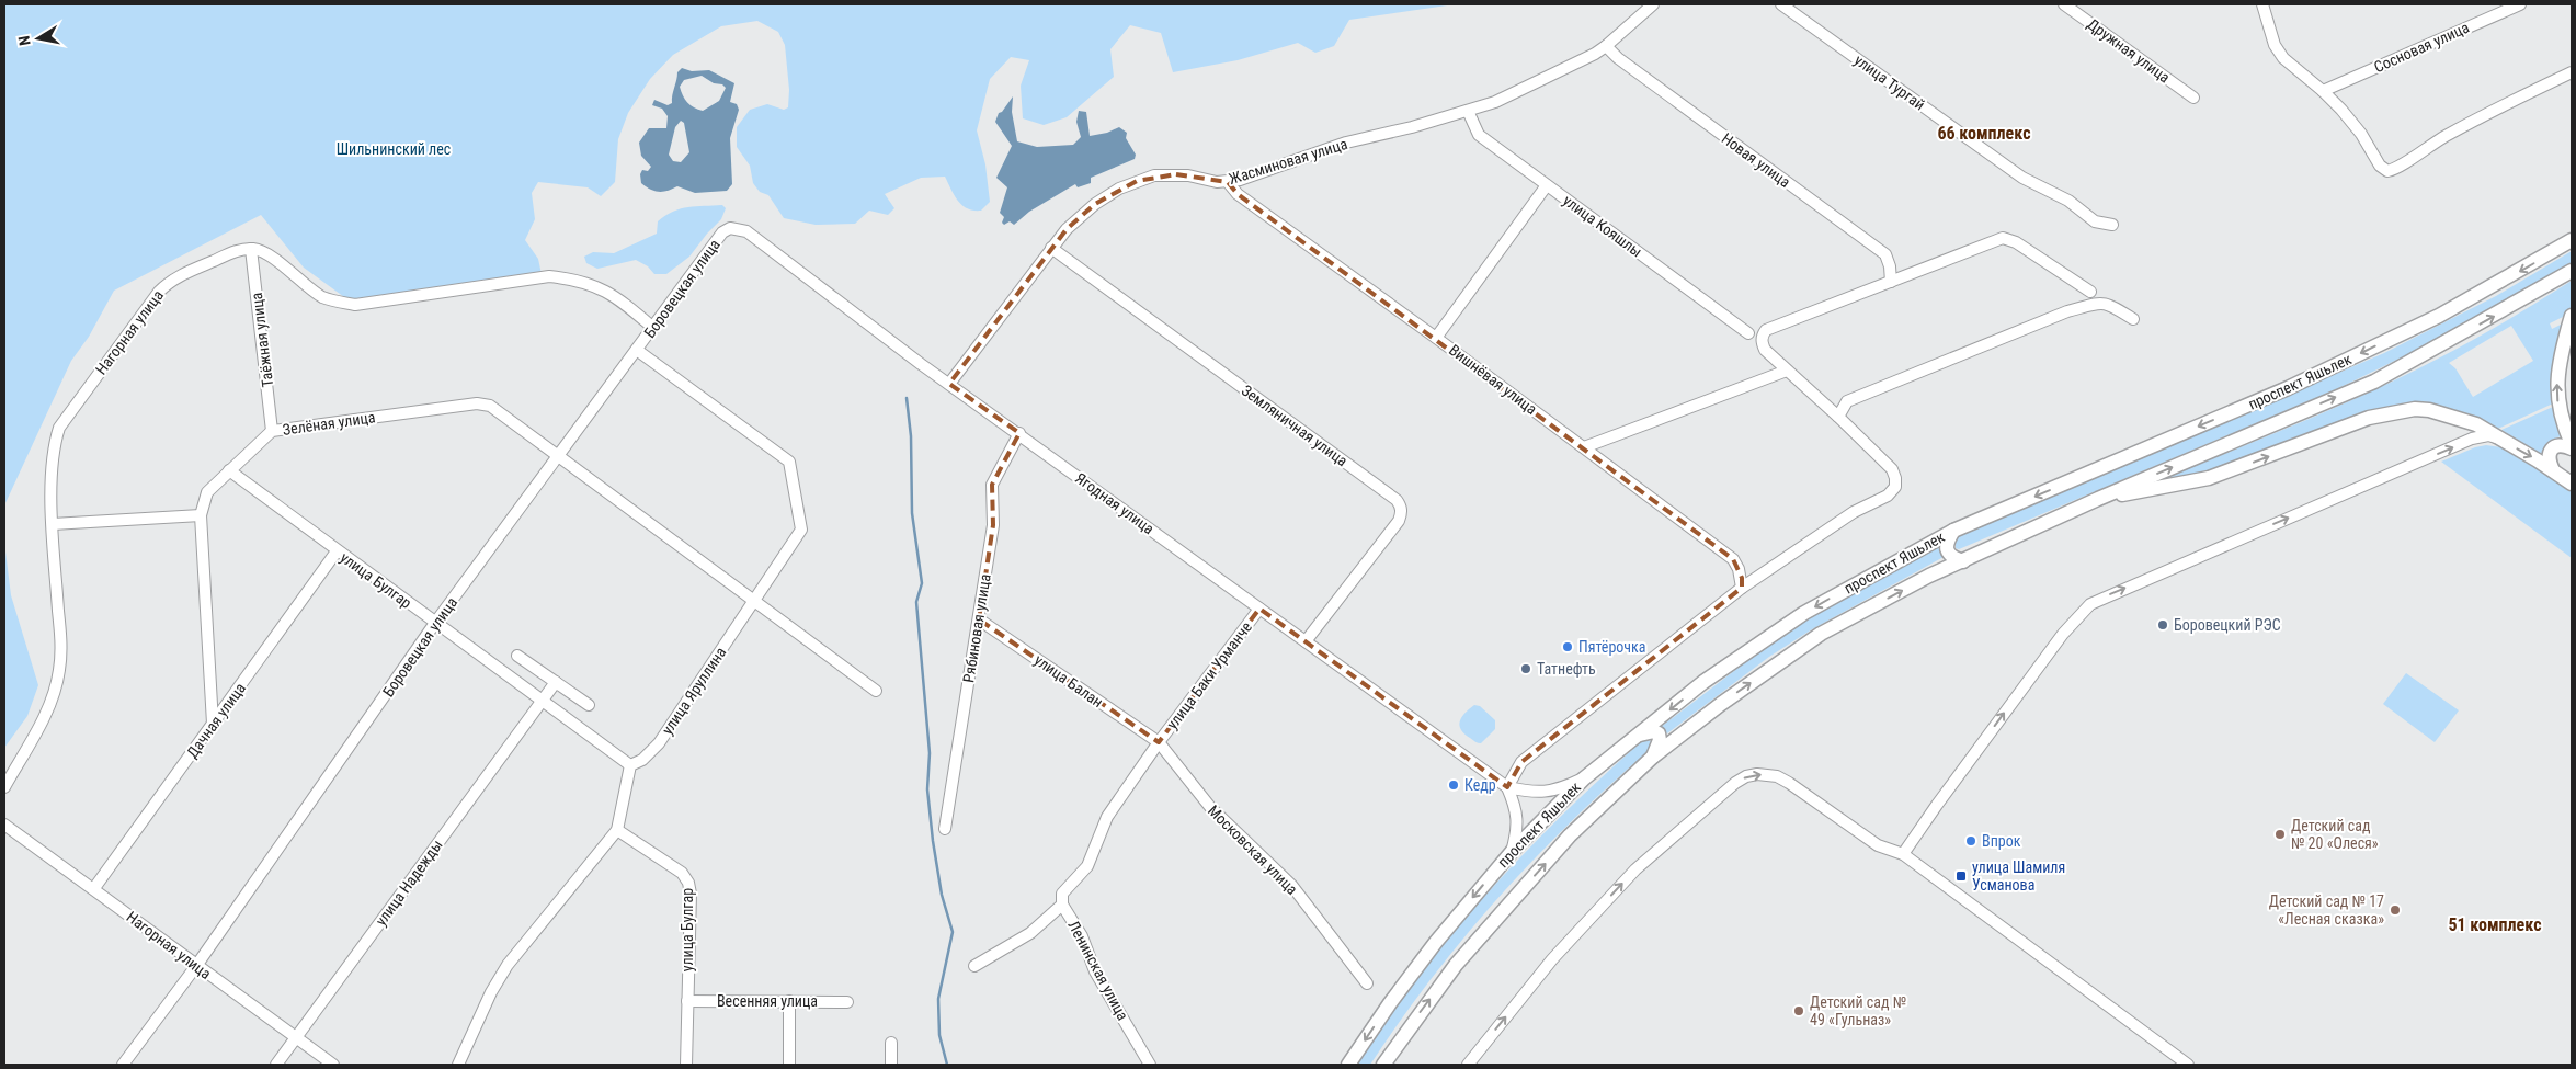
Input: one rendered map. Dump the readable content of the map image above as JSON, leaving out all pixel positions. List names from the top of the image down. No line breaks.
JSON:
{"streets":{"main road":["проспект Яшьлек"],"street":["Сосновая улица","Дружная улица","улица Тургай","Новая улица","Жасминовая улица","улица Кояшлы","Боровецкая улица","Нагорная улица","Таёжная улица","Вишнёвая улица","Зелёная улица","Земляничная улица","Ягодная улица","улица Булгар","Рябиновая улица","улица Баки Урманче","улица Балан","улица Яруллина","Дачная улица","Московская улица","улица Надежды","Ленинская улица","Весенняя улица"]},"crossings":[["Новая улица","Жасминовая улица"],["Жасминовая улица","улица Кояшлы"],["Жасминовая улица","Вишнёвая улица"],["Жасминовая улица","Земляничная улица"],["Жасминовая улица","Ягодная улица"],["Боровецкая улица","Нагорная улица"],["Боровецкая улица","Зелёная улица"],["Боровецкая улица","Ягодная улица"],["Боровецкая улица","улица Булгар"],["Боровецкая улица","улица Яруллина"],["Нагорная улица","Таёжная улица"],["Нагорная улица","Дачная улица"],["Нагорная улица","улица Надежды"],["Таёжная улица","Зелёная улица"],["Зелёная улица","улица Булгар"],["Зелёная улица","улица Яруллина"],["Зелёная улица","Дачная улица"],["Земляничная улица","Ягодная улица"],["Ягодная улица","Рябиновая улица"],["Ягодная улица","улица Баки Урманче"],["улица Булгар","улица Яруллина"],["улица Булгар","Дачная улица"],["улица Булгар","улица Надежды"],["улица Булгар","Весенняя улица"],["Рябиновая улица","улица Балан"],["улица Баки Урманче","улица Балан"],["улица Баки Урманче","Московская улица"],["улица Баки Урманче","Ленинская улица"],["улица Балан","Московская улица"]],"districts":["66 комплекс","51 комплекс"],"parks":["Шильнинский лес"],"places":{"other":["Боровецкий РЭС","Пятёрочка","Татнефть","Кедр","Детский сад № 20 «Олеся»","Впрок","Детский сад № 17 «Лесная сказка»","Детский сад № 49 «Гульназ»"],"transit":["улица Шамиля Усманова"]},"north":"left"}
